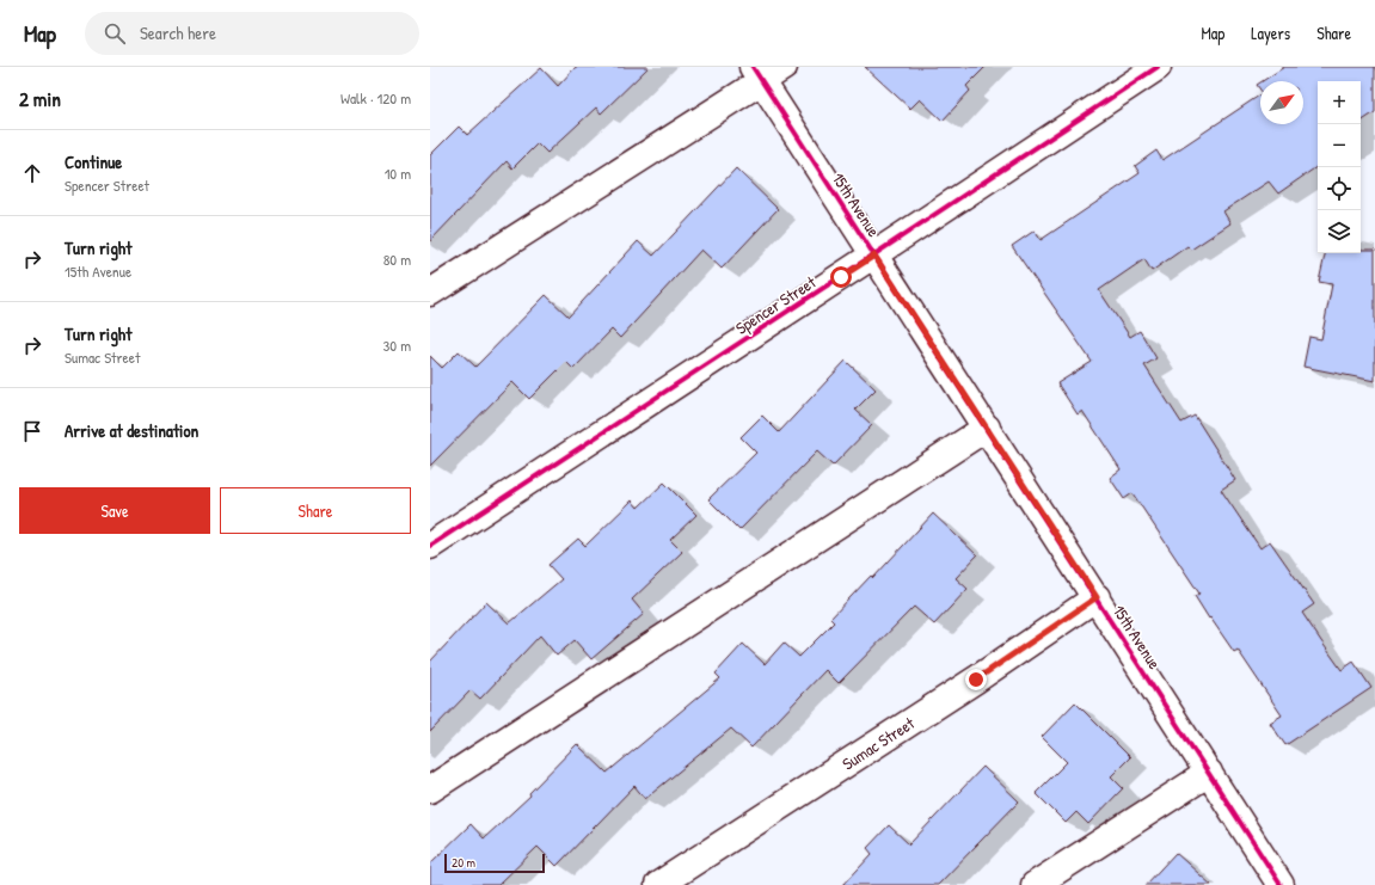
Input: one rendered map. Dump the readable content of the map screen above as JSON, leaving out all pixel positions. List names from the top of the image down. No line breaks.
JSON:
{"streets":{"street":["15th Avenue","Spencer Street","Sumac Street"]},"crossings":[["15th Avenue","Spencer Street"],["15th Avenue","Sumac Street"]],"scale_bar":"20 m","north":"top right","page":{"header":"Map","search":"Search here","nav":["Map","Layers","Share"],"heading":["2 min","Walk · 120 m"],"map_buttons":["+","−"],"list":[["Continue","Spencer Street","10 m"],["Turn right","15th Avenue","80 m"],["Turn right","Sumac Street","30 m"],"Arrive at destination"],"buttons":["Save","Share"],"scale":"20 m"}}
